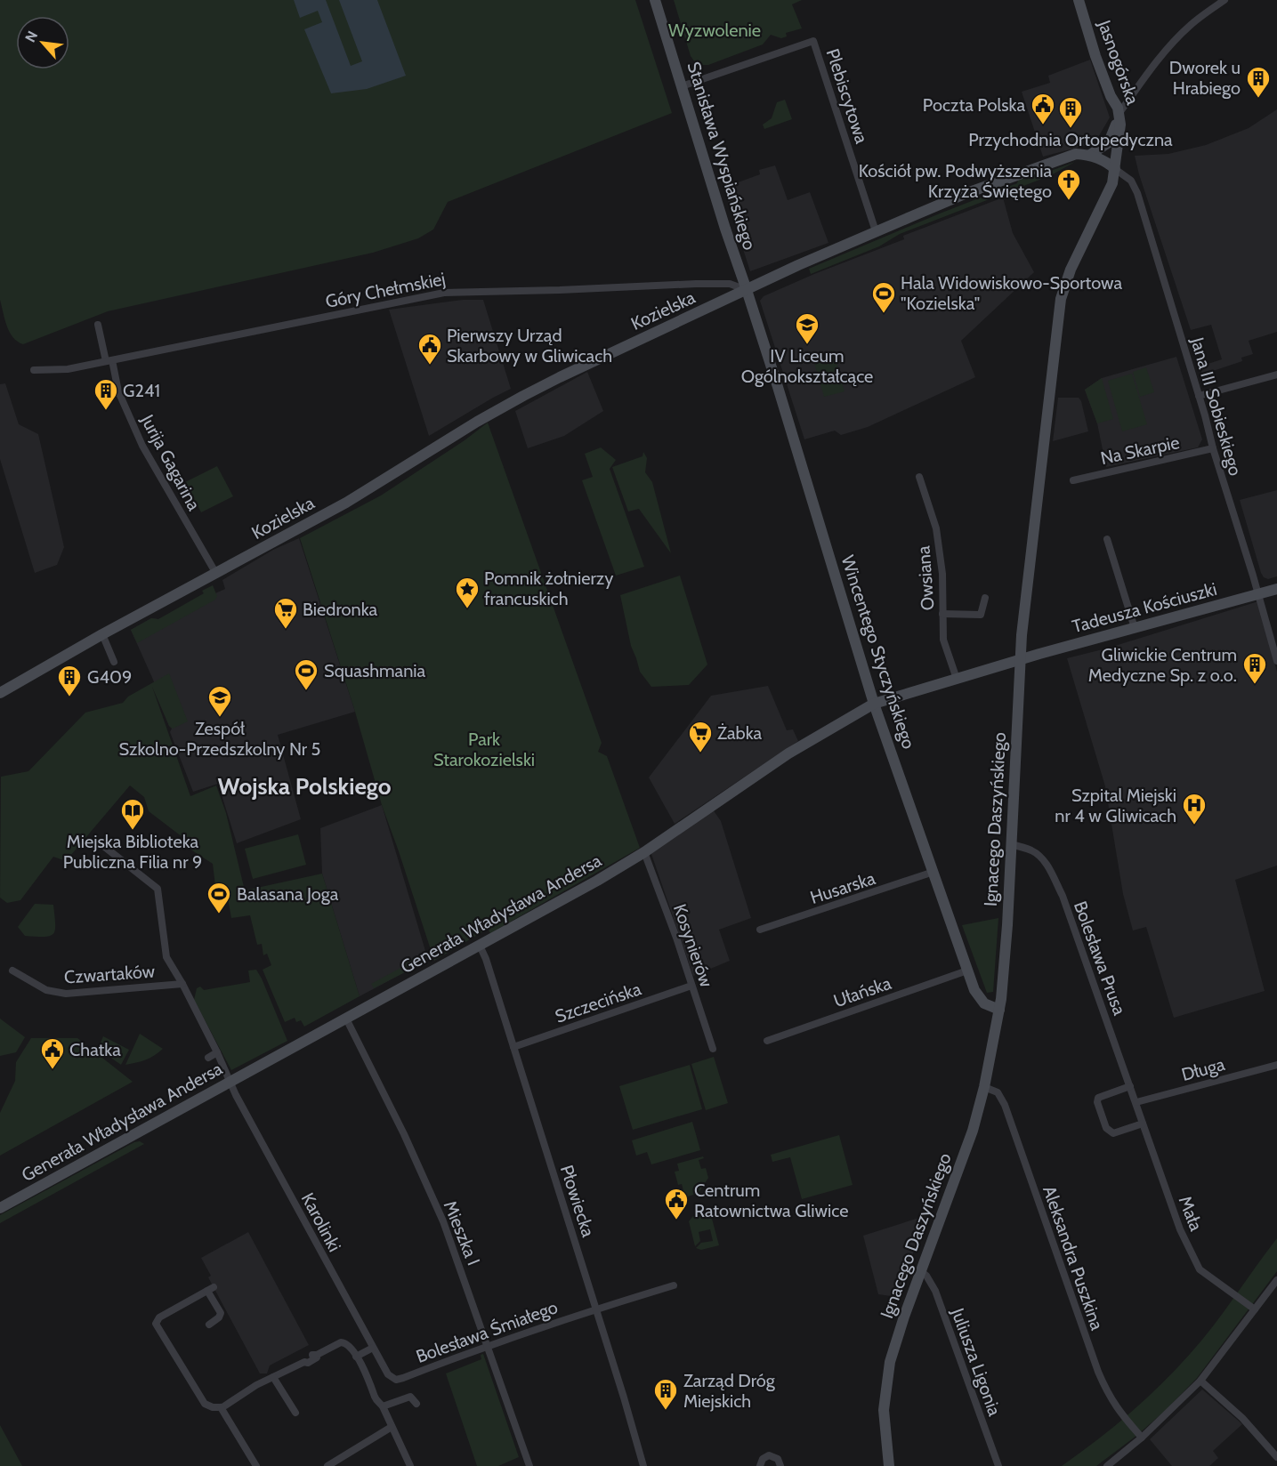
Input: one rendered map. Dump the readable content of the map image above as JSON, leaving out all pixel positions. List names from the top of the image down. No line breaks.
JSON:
{"streets":{"street":["Jasnogórska","Plebiscytowa","Stanisława Wyspiańskiego","Góry Chełmskiej","Kozielska","Jana III Sobieskiego","Na Skarpie","Jurija Gagarina","Owsiana","Tadeusza Kościuszki","Wincentego Styczyńskiego","Ignacego Daszyńskiego","Husarska","Generała Władysława Andersa","Kosynierów","Bolesława Prusa","Czwartaków","Ułańska","Szczecińska","Długa","Płowiecka","Mała","Karolinki","Mieszka I","Aleksandra Puszkina","Bolesława Śmiałego","Juliusza Ligonia"]},"crossings":[["Jasnogórska","Jana III Sobieskiego"],["Jasnogórska","Ignacego Daszyńskiego"],["Plebiscytowa","Stanisława Wyspiańskiego"],["Plebiscytowa","Kozielska"],["Stanisława Wyspiańskiego","Góry Chełmskiej"],["Stanisława Wyspiańskiego","Kozielska"],["Stanisława Wyspiańskiego","Wincentego Styczyńskiego"],["Góry Chełmskiej","Kozielska"],["Góry Chełmskiej","Jurija Gagarina"],["Góry Chełmskiej","Wincentego Styczyńskiego"],["Kozielska","Jurija Gagarina"],["Kozielska","Wincentego Styczyńskiego"],["Jana III Sobieskiego","Na Skarpie"],["Jana III Sobieskiego","Tadeusza Kościuszki"],["Jana III Sobieskiego","Ignacego Daszyńskiego"],["Owsiana","Generała Władysława Andersa"],["Tadeusza Kościuszki","Ignacego Daszyńskiego"],["Tadeusza Kościuszki","Generała Władysława Andersa"],["Wincentego Styczyńskiego","Ignacego Daszyńskiego"],["Wincentego Styczyńskiego","Husarska"],["Wincentego Styczyńskiego","Generała Władysława Andersa"],["Wincentego Styczyńskiego","Ułańska"],["Ignacego Daszyńskiego","Generała Władysława Andersa"],["Ignacego Daszyńskiego","Bolesława Prusa"],["Ignacego Daszyńskiego","Aleksandra Puszkina"],["Ignacego Daszyńskiego","Juliusza Ligonia"],["Generała Władysława Andersa","Kosynierów"],["Generała Władysława Andersa","Czwartaków"],["Generała Władysława Andersa","Płowiecka"],["Generała Władysława Andersa","Karolinki"],["Generała Władysława Andersa","Mieszka I"],["Kosynierów","Szczecińska"],["Bolesława Prusa","Długa"],["Bolesława Prusa","Mała"],["Czwartaków","Karolinki"],["Szczecińska","Płowiecka"],["Długa","Mała"],["Płowiecka","Bolesława Śmiałego"],["Karolinki","Bolesława Śmiałego"],["Mieszka I","Bolesława Śmiałego"]],"districts":["Wojska Polskiego"],"parks":["Wyzwolenie","Park Starokozielski"],"places":{"building":["Dworek u Hrabiego","Przychodnia Ortopedyczna","G241","Gliwickie Centrum Medyczne Sp. z o.o.","G409","Zarząd Dróg Miejskich"],"public building":["Poczta Polska","Pierwszy Urząd Skarbowy w Gliwicach","Chatka","Centrum Ratownictwa Gliwice"],"church":["Kościół pw. Podwyższenia Krzyża Świętego"],"sports":["Hala Widowiskowo-Sportowa \"Kozielska\"","Squashmania","Balasana Joga"],"school or university":["IV Liceum Ogólnokształcące","Zespół Szkolno-Przedszkolny Nr 5"],"place":["Pomnik żołnierzy francuskich"],"supermarket":["Biedronka","Żabka"],"hospital":["Szpital Miejski nr 4 w Gliwicach"],"library":["Miejska Biblioteka Publiczna Filia nr 9"]},"north":"top left"}
